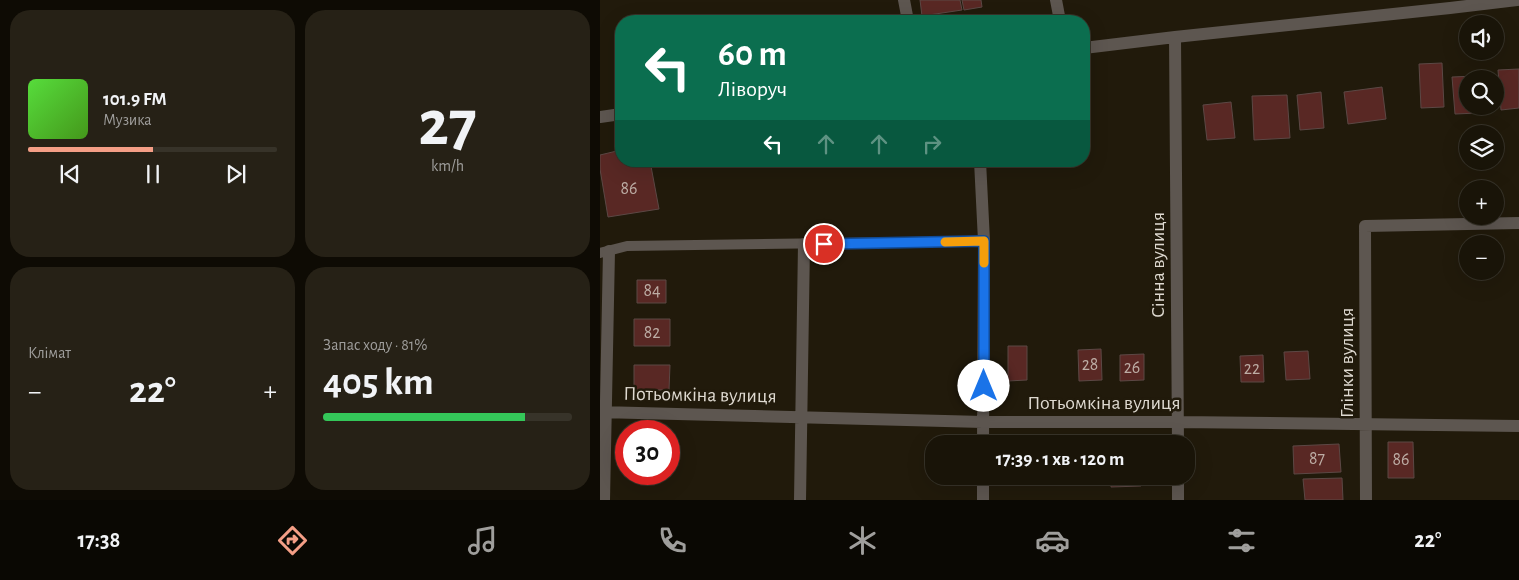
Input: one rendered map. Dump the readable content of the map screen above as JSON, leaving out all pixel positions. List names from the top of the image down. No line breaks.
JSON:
{"streets":{"street":["Сінна вулиця","Глінки вулиця","Потьомкіна вулиця"]},"crossings":[["Сінна вулиця","Потьомкіна вулиця"],["Глінки вулиця","Потьомкіна вулиця"]],"house_numbers":["86","84","82","28","26","22","87","86"],"page":{"tile":[["27","km/h"],"Клімат",["Запас ходу · 81%","405 km"]],"map_buttons":["+","−"],"turn":["60 m","Ліворуч"],"song":["101.9 FM","Музика"],"heat":["−","22°","+"],"limit":"30","trip":"17:39 · 1 хв · 120 m","tabs":["17:38","22°"]}}
